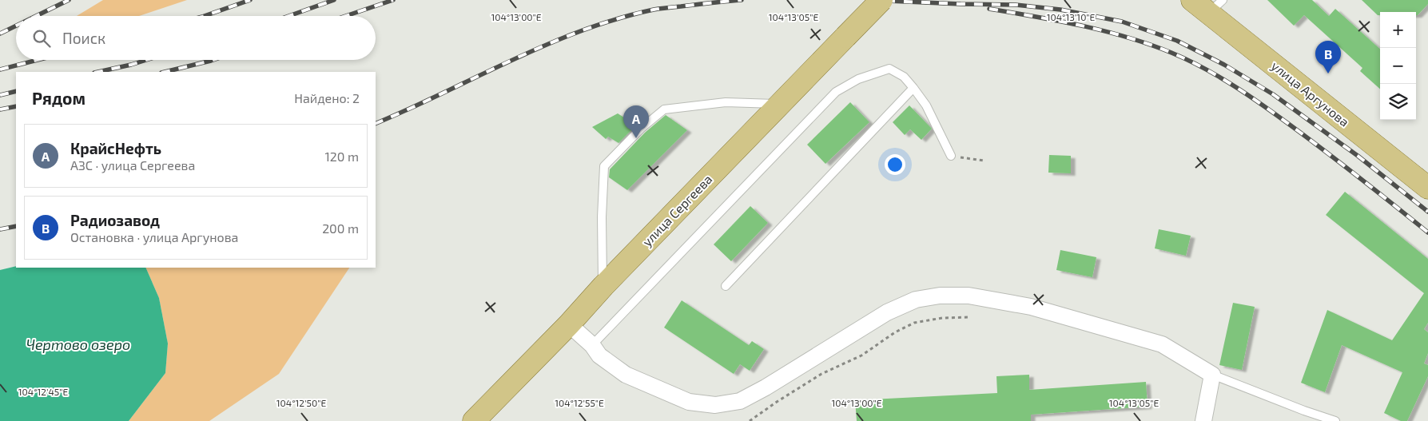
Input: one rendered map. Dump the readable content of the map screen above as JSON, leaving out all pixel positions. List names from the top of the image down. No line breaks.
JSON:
{"streets":{"main road":["улица Аргунова","улица Сергеева"]},"water":["Чертово озеро"],"page":{"map_buttons":["+","−"],"search":"Поиск","pins":["B","A"],"heading":["Рядом","Найдено: 2"],"list":[{"mark":"A","name":"КрайсНефть","note":"АЗС · улица Сергеева","value":"120 m"},{"mark":"B","name":"Радиозавод","note":"Остановка · улица Аргунова","value":"200 m"}]},"coordinates":["104°13'00\"E","104°13'05\"E","104°13'10\"E","104°12'45\"E","104°12'50\"E","104°12'55\"E"]}
